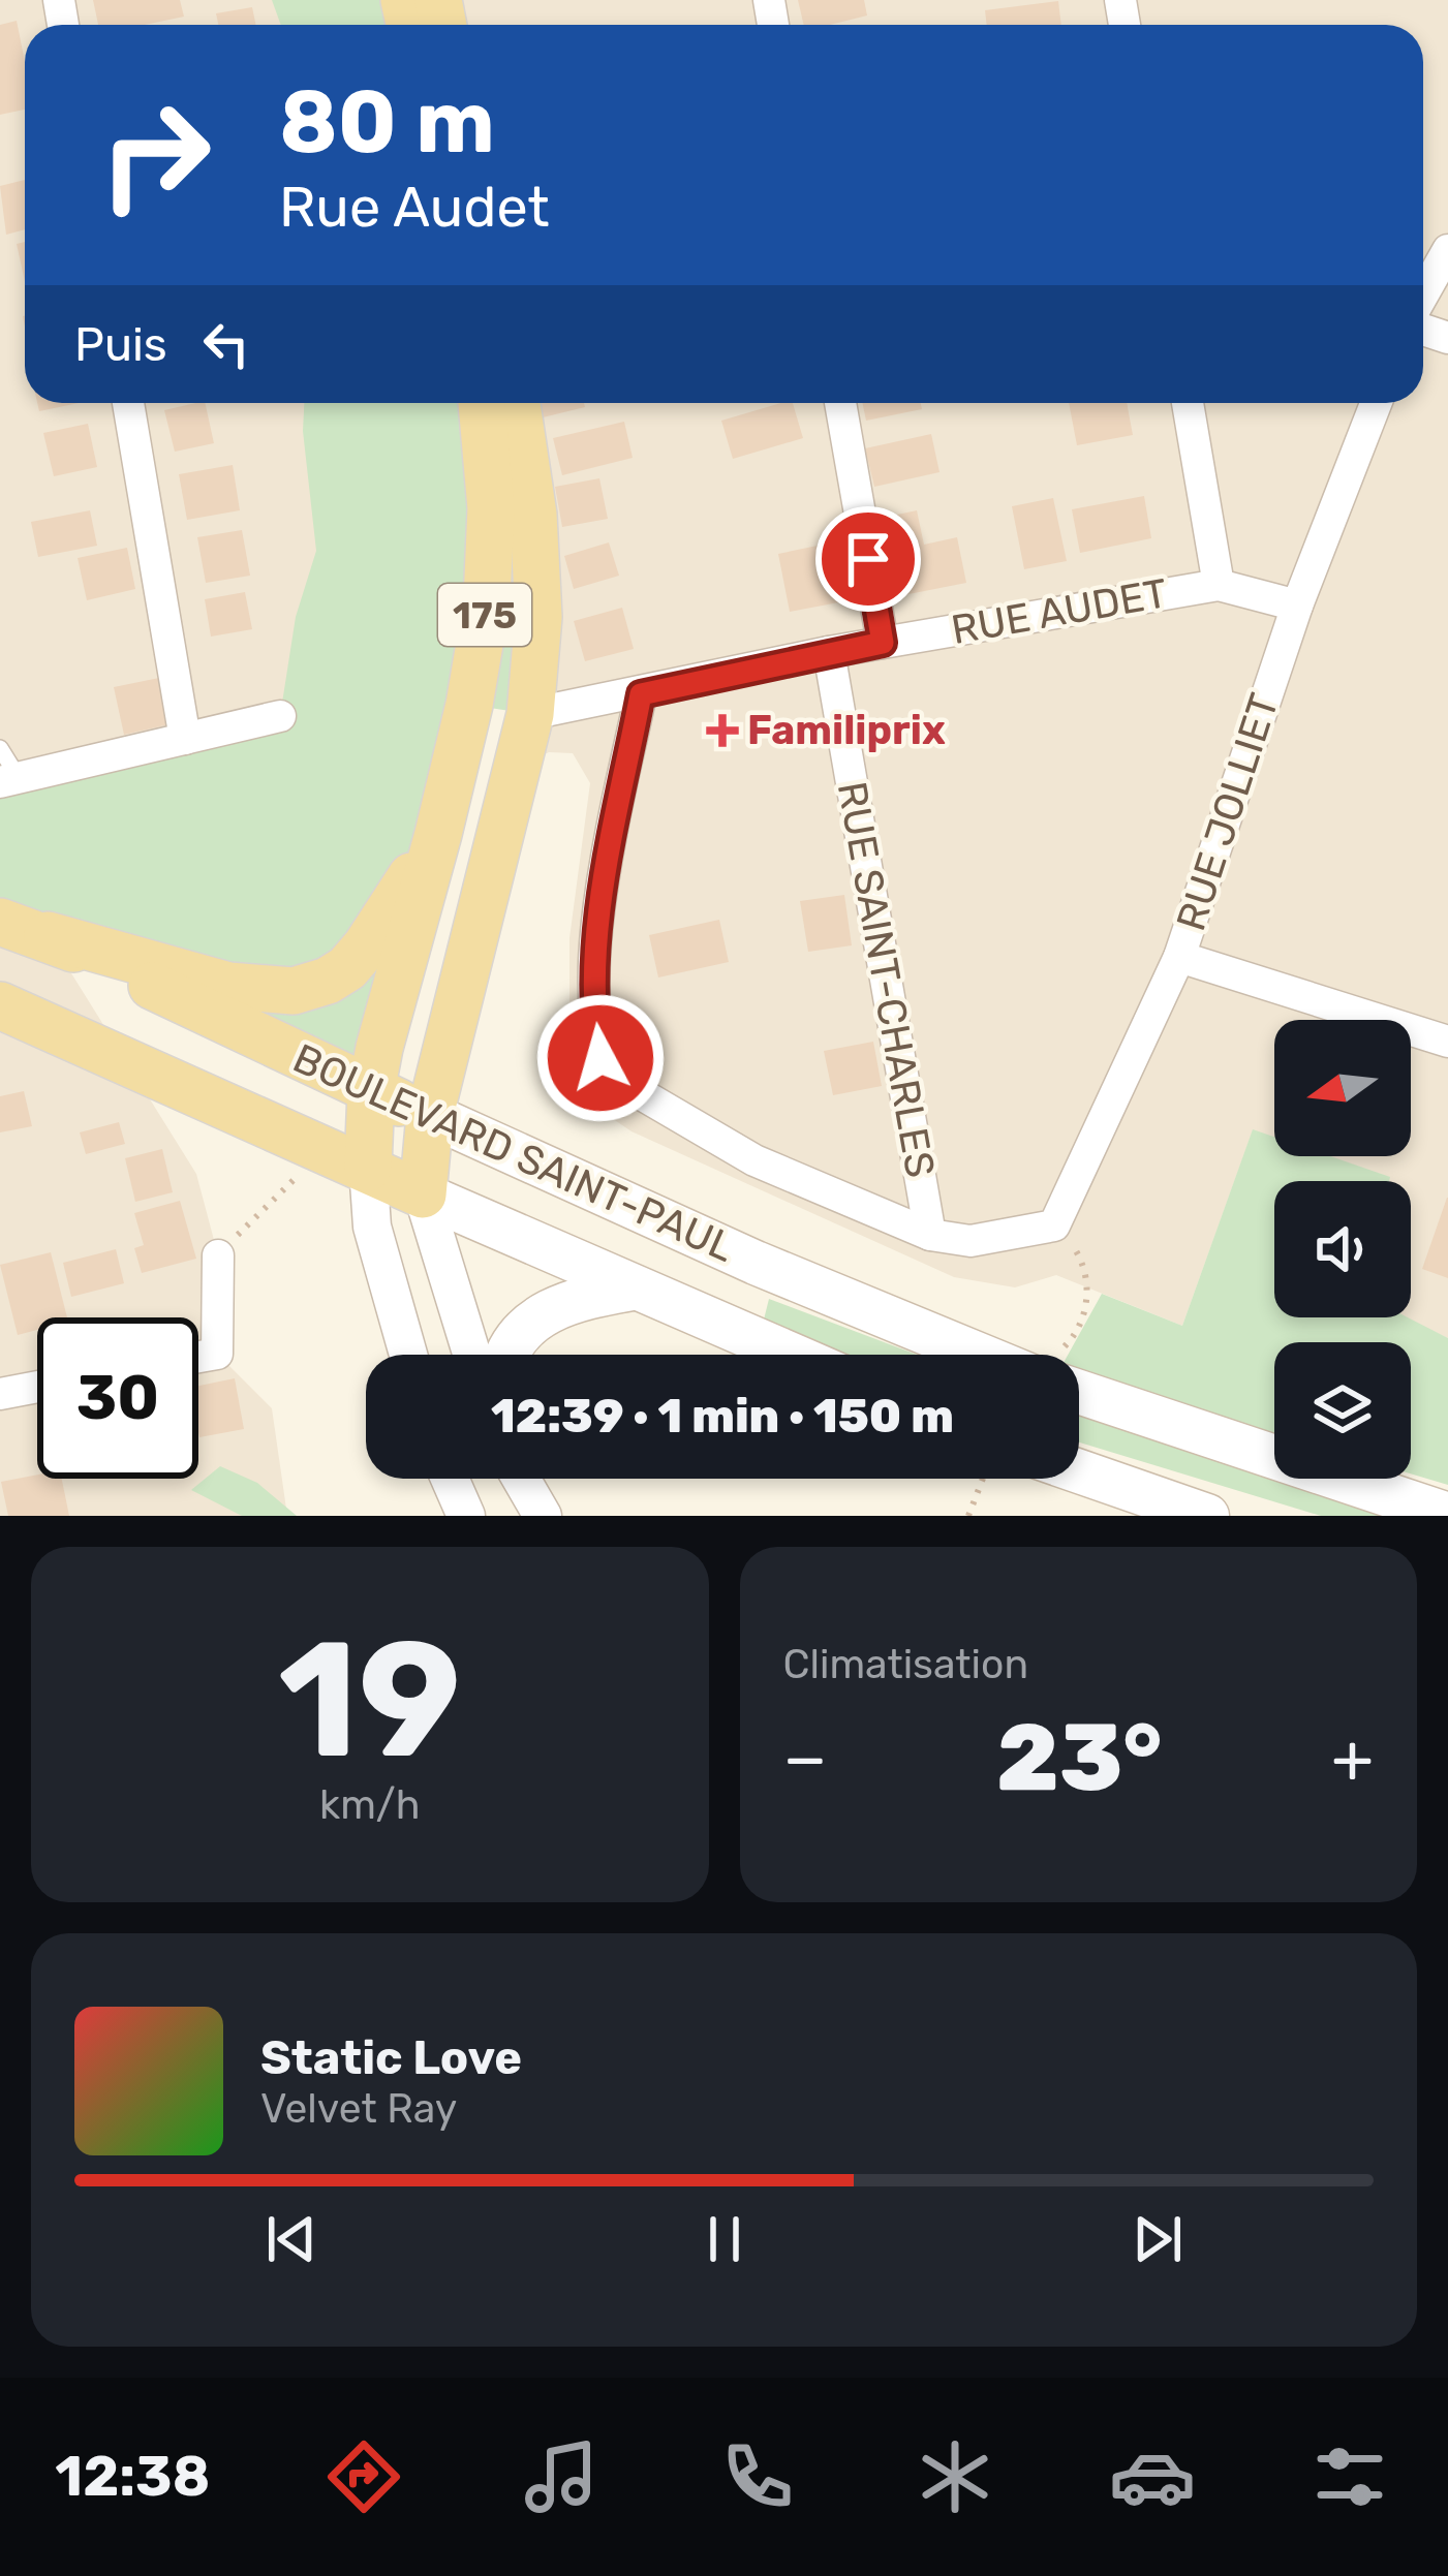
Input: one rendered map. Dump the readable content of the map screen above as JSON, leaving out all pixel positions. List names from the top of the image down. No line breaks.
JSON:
{"streets":{"main road":["175","BOULEVARD SAINT-PAUL"],"street":["RUE AUDET","RUE JOLLIET","RUE SAINT-CHARLES"]},"crossings":[["RUE AUDET","175"],["RUE AUDET","RUE JOLLIET"],["RUE AUDET","RUE SAINT-CHARLES"],["175","BOULEVARD SAINT-PAUL"]],"places":{"health":["Familiprix"]},"north":"left","page":{"turn":["80 m","Rue Audet"],"then":"Puis","limit":"30","trip":"12:39 · 1 min · 150 m","tile":[["19","km/h"],"Climatisation"],"heat":["−","23°","+"],"song":["Static Love","Velvet Ray"],"tabs":"12:38"}}
